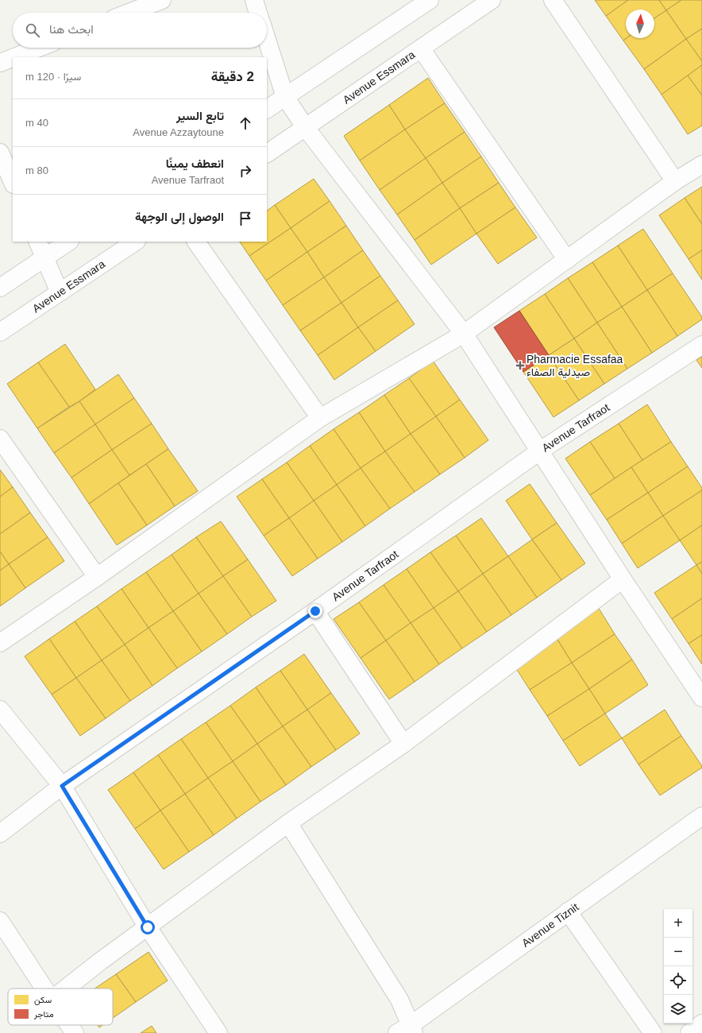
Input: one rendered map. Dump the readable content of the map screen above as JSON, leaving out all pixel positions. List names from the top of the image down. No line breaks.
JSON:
{"streets":{"street":["Avenue Essmara","Avenue Tarfraot","Avenue Tiznit"]},"places":{"health":["Pharmacie Essafaa صيدلية الصفاء"]},"legend":["سكن","متاجر"],"north":"top","page":{"search":"ابحث هنا","heading":["2 دقيقة","سيرًا · 120 m"],"list":[["تابع السير","Avenue Azzaytoune","40 m"],["انعطف يمينًا","Avenue Tarfraot","80 m"],"الوصول إلى الوجهة"],"map_buttons":["+","−"]}}
